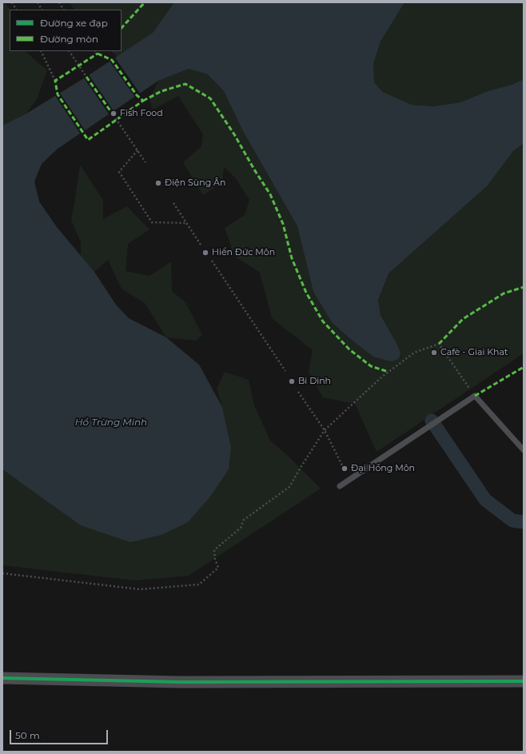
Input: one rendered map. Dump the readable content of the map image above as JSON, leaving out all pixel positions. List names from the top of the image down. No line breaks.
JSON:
{"water":["Hồ Trừng Minh"],"places":["Fish Food","Điện Sùng Ân","Hiển Đức Môn","Cafè - Giai Khat","Bi Dinh","Đại Hồng Môn"],"legend":["Đường xe đạp","Đường mòn"],"scale_bar":"50 m"}
